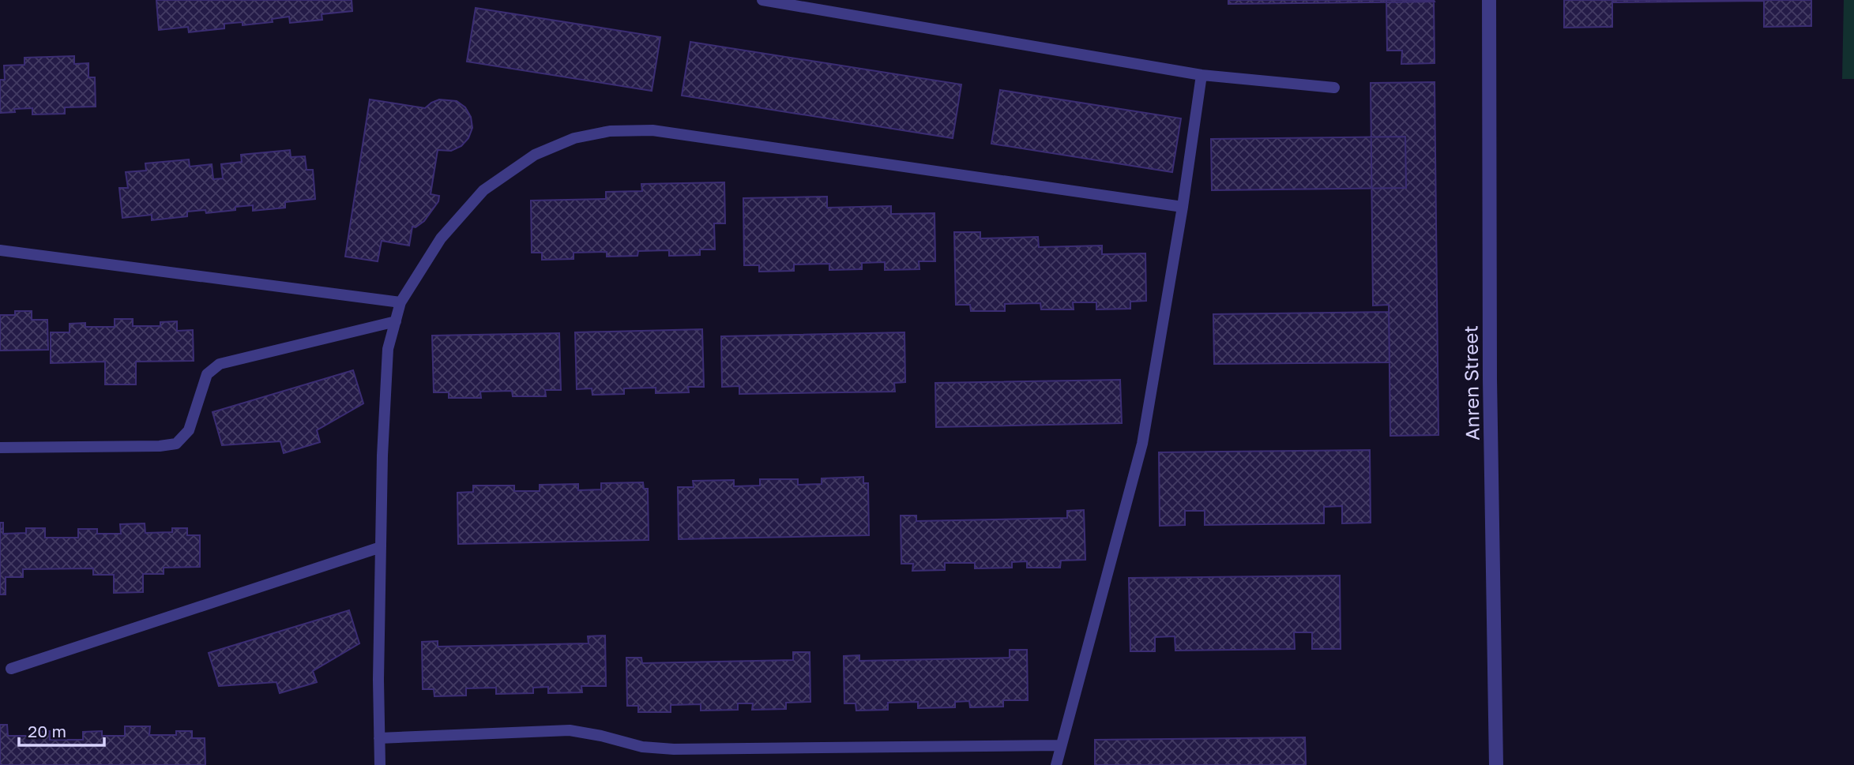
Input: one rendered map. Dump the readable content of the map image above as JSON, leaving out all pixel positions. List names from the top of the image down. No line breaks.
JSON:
{"streets":{"street":["Anren Street"]},"scale_bar":"20 m"}
